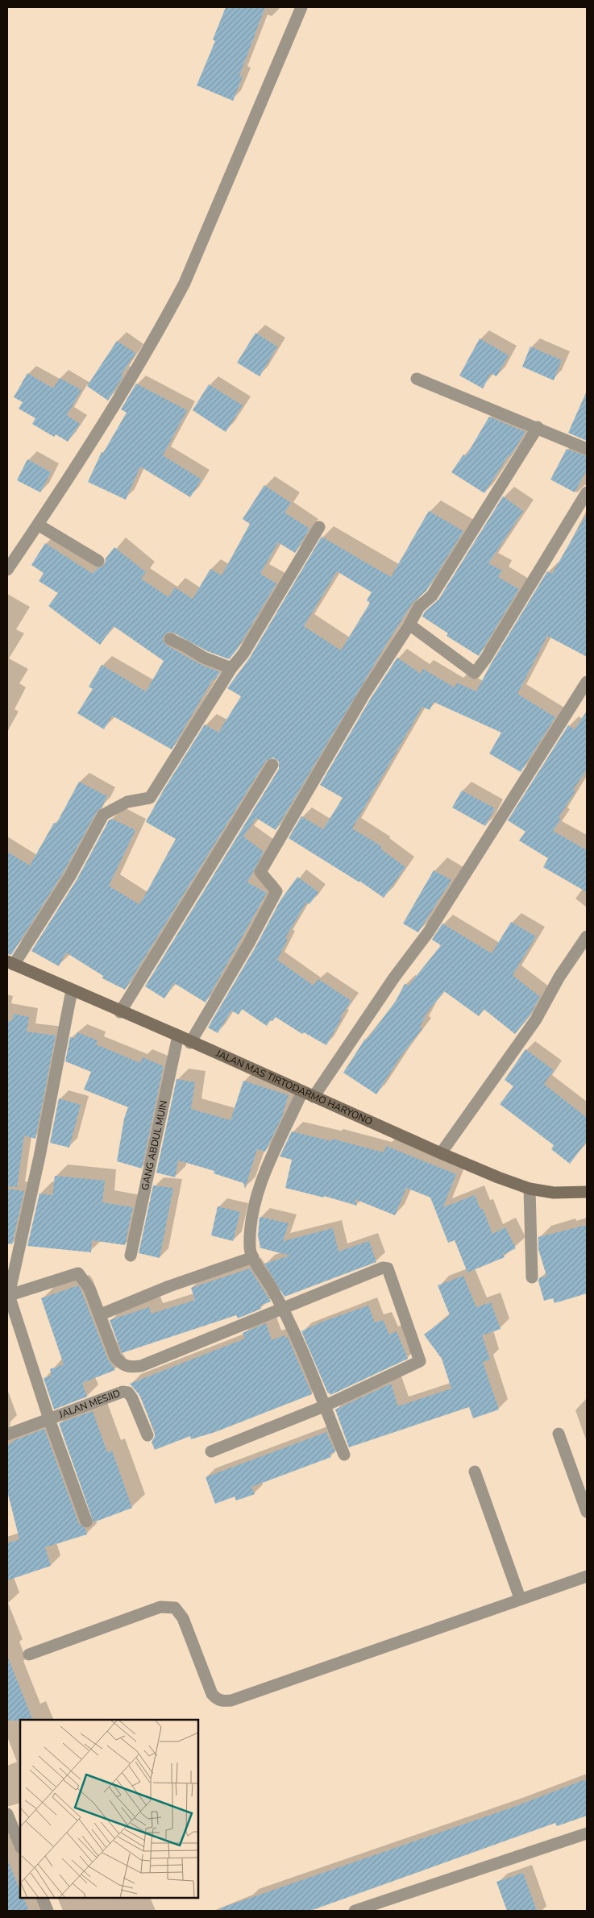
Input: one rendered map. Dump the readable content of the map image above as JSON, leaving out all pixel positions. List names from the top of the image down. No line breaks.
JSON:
{"streets":{"street":["JALAN MAS TIRTODARMO HARYONO","GANG ABDUL MUIN","JALAN MESJID"]},"crossings":[["JALAN MAS TIRTODARMO HARYONO","GANG ABDUL MUIN"]]}
